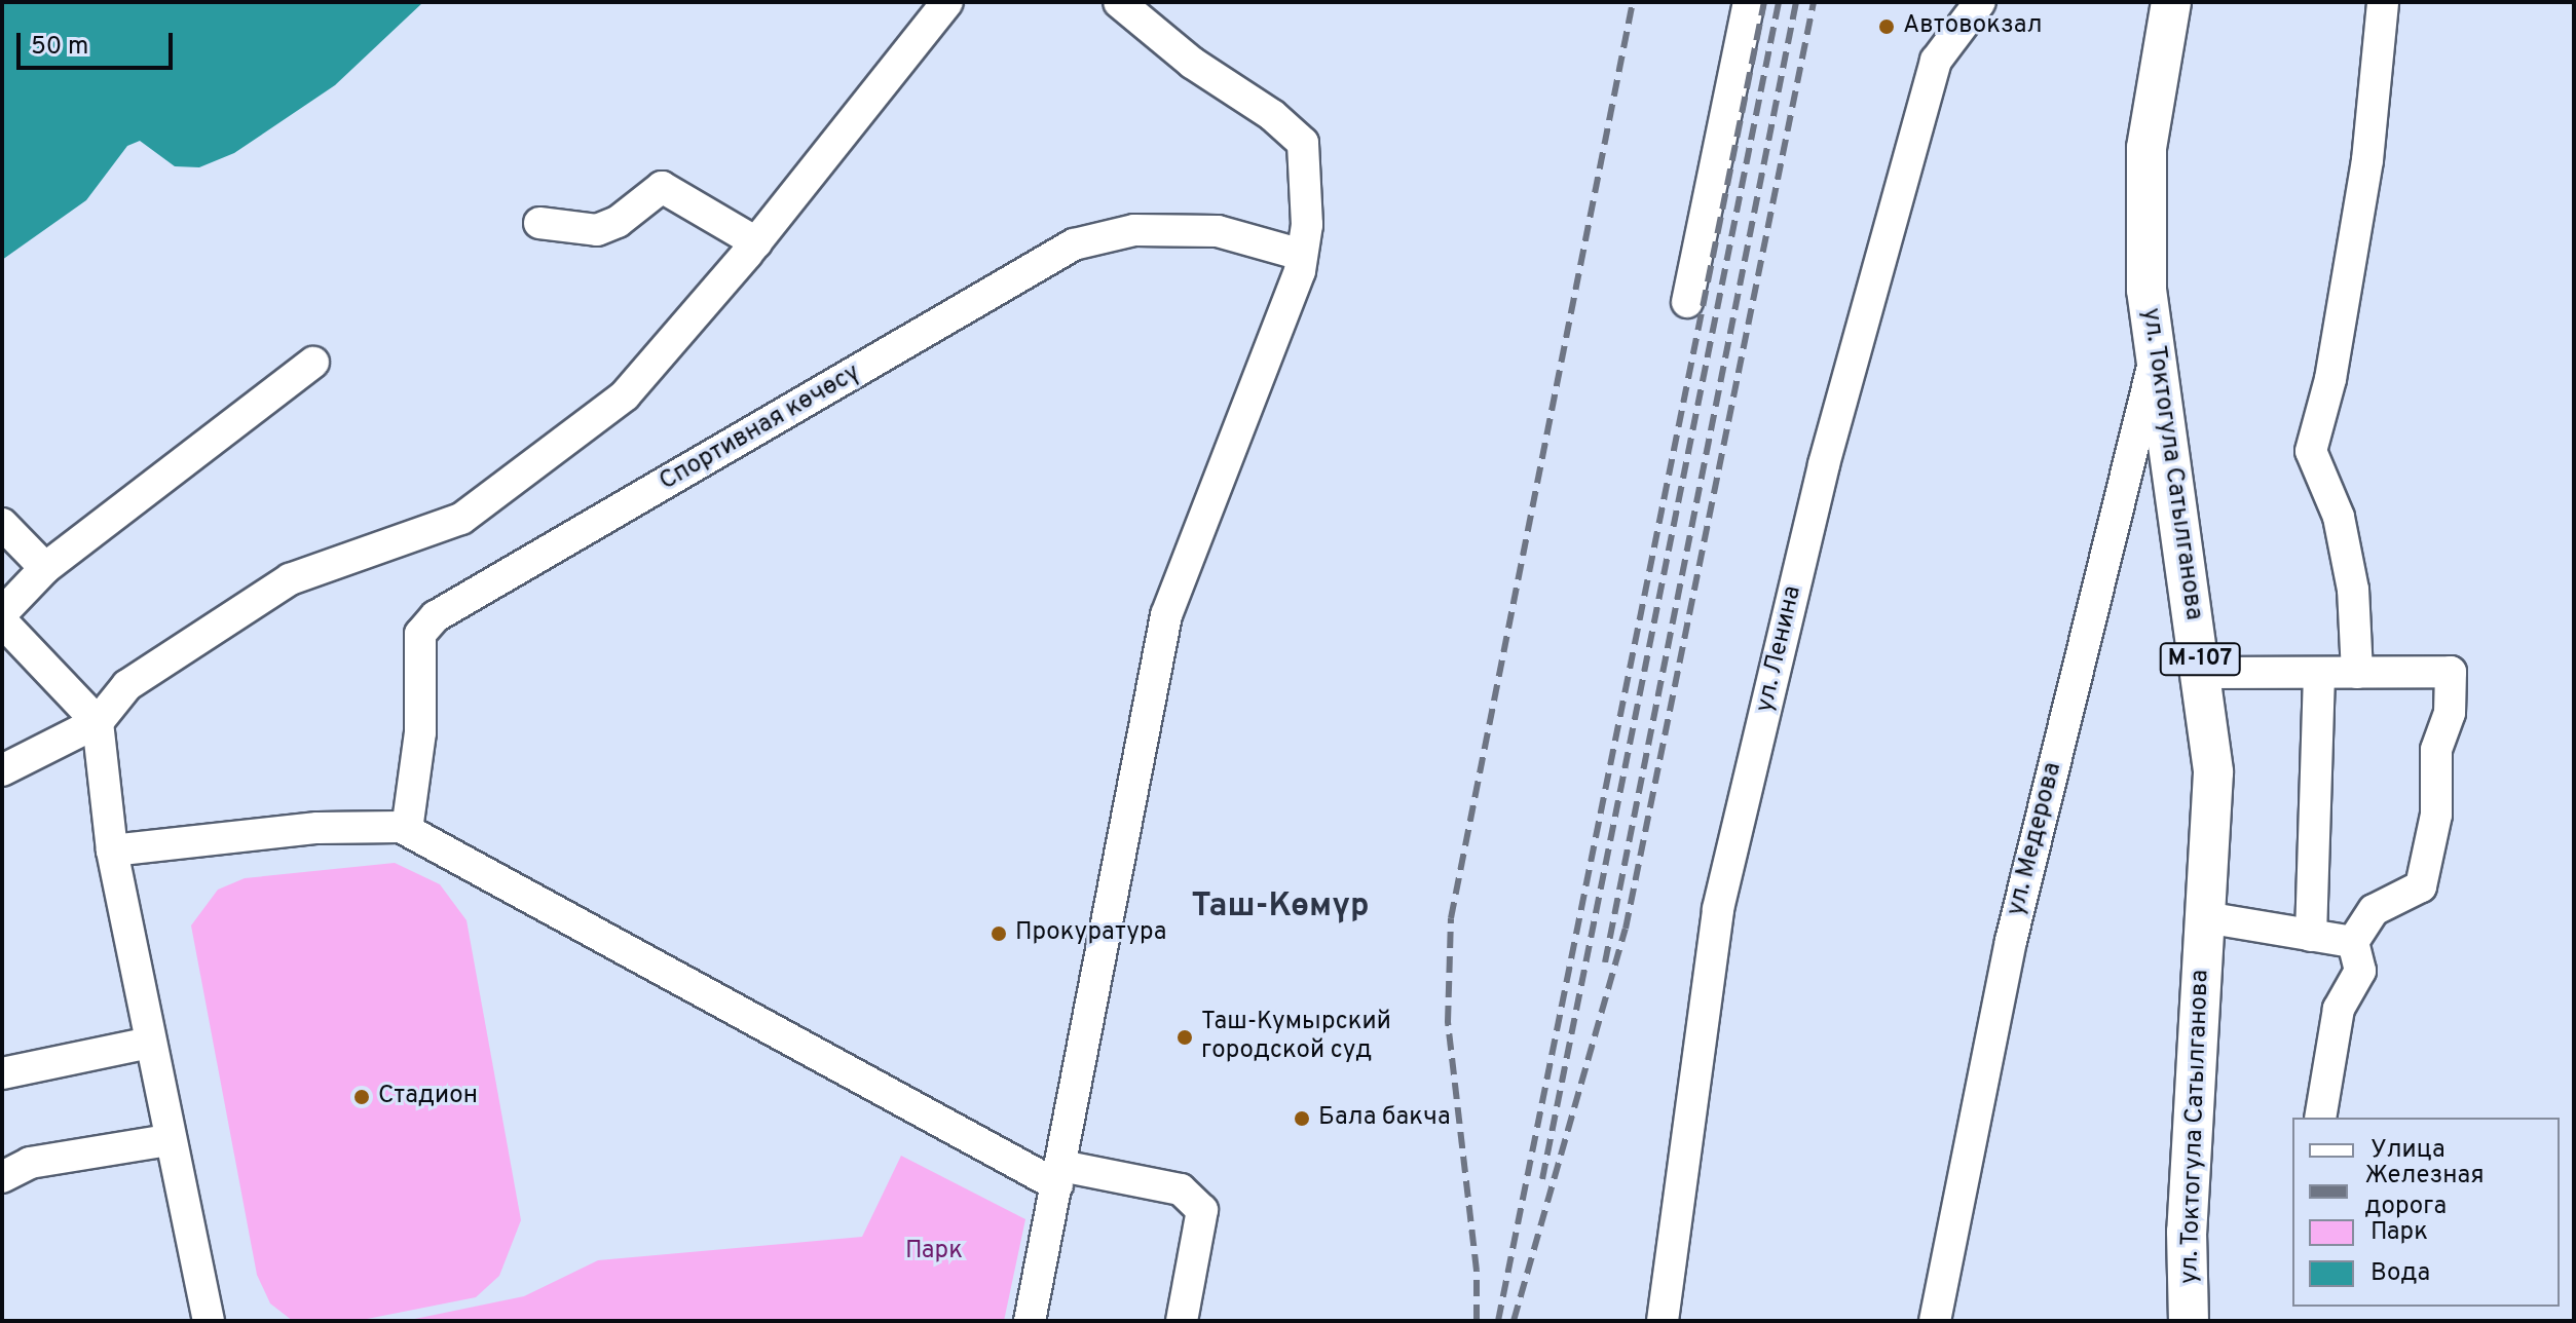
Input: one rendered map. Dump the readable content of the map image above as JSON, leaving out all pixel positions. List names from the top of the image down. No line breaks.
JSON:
{"streets":{"main road":["ул. Токтогула Сатылганова","М-107"],"street":["Спортивная көчөсү","ул. Ленина","ул. Медерова"]},"crossings":[["ул. Токтогула Сатылганова","ул. Медерова"]],"districts":["Таш-Көмүр"],"parks":["Парк"],"places":["Автовокзал","Прокуратура","Таш-Кумырский городской суд","Стадион","Бала бакча"],"legend":["Улица","Железная дорога","Парк","Вода"],"scale_bar":"50 m"}
